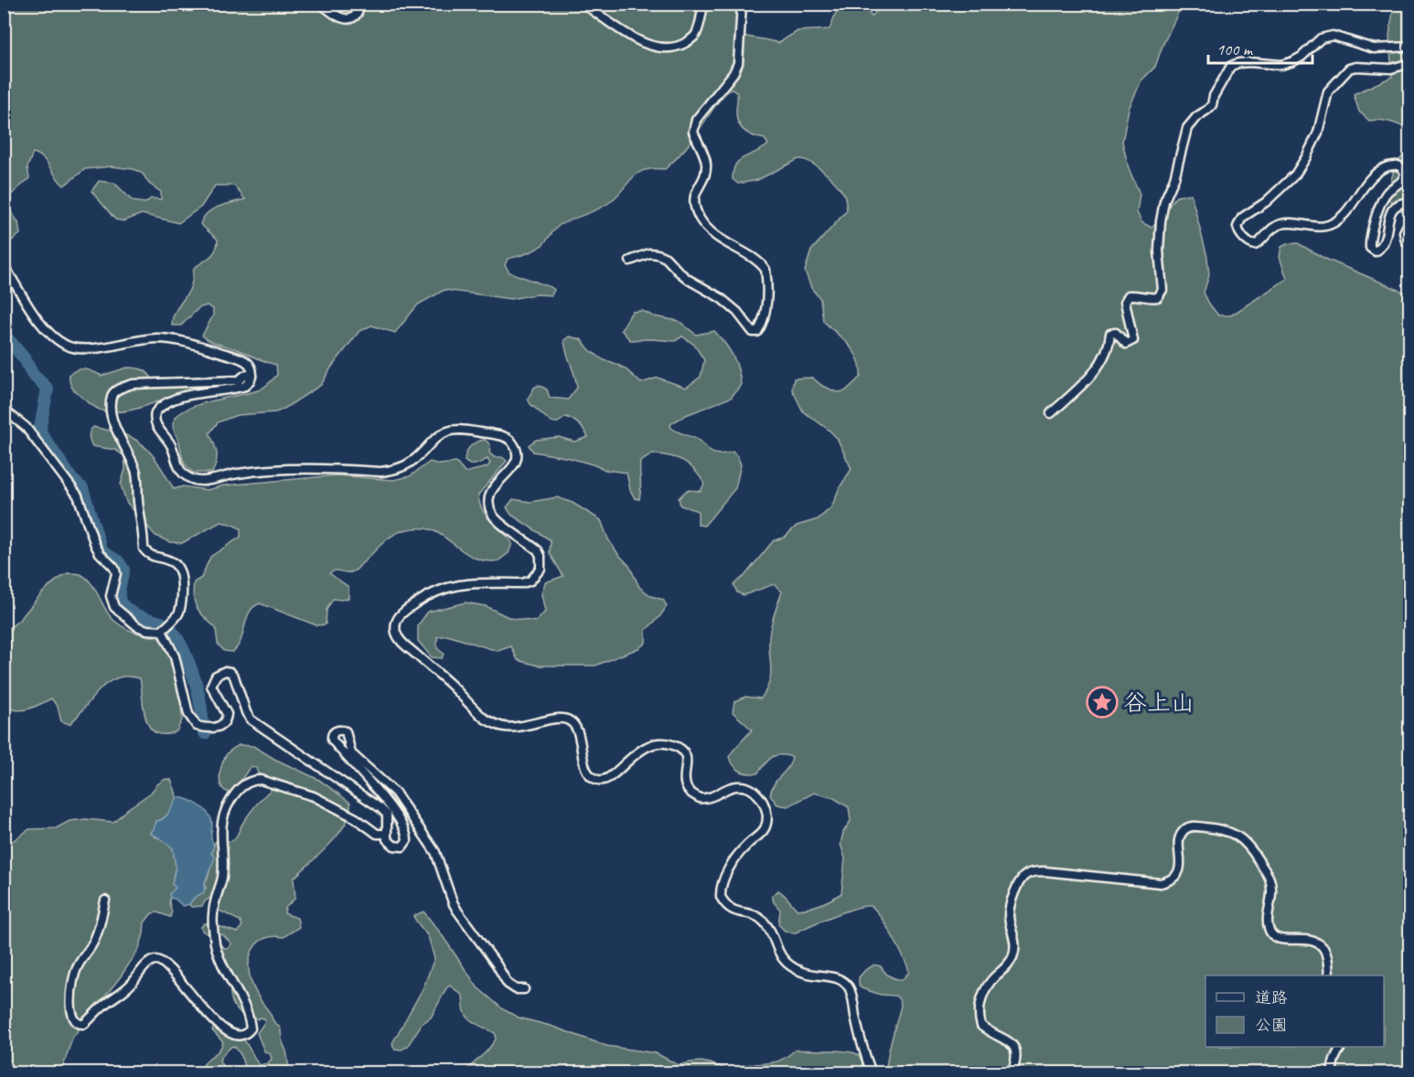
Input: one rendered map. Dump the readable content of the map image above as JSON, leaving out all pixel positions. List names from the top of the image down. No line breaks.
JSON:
{"places":{"place":["谷上山"]},"legend":["道路","公園"],"scale_bar":"100 m"}
